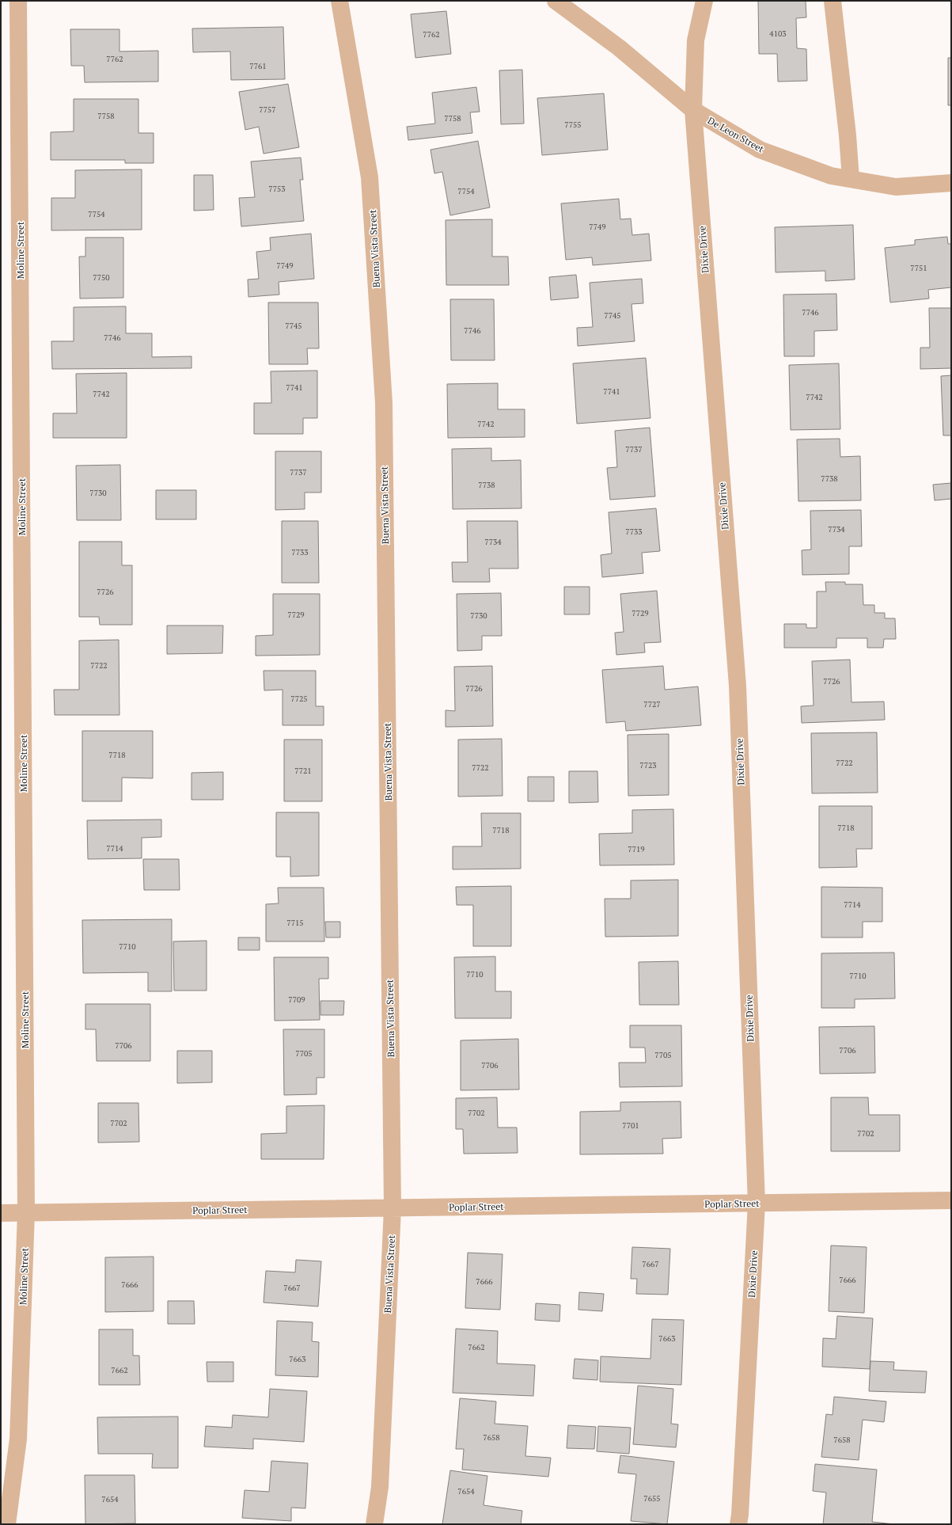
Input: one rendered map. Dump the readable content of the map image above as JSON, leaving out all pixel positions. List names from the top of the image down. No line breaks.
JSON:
{"streets":{"street":["De Leon Street","Buena Vista Street","Dixie Drive","Moline Street","Poplar Street"]},"crossings":[["De Leon Street","Dixie Drive"],["Buena Vista Street","Poplar Street"],["Dixie Drive","Poplar Street"],["Moline Street","Poplar Street"]],"house_numbers":["4103","7762","7762","7761","7757","7758","7758","7755","7753","7754","7754","7749","7749","7751","7750","7746","7745","7745","7746","7746","7741","7741","7742","7742","7742","7737","7737","7738","7738","7730","7734","7733","7734","7733","7726","7729","7729","7730","7722","7726","7726","7725","7727","7718","7722","7723","7722","7721","7718","7718","7714","7719","7714","7715","7710","7710","7710","7709","7706","7706","7705","7705","7706","7702","7702","7701","7702","7667","7666","7666","7666","7667","7663","7662","7663","7662","7658","7658","7654","7655","7654"]}
